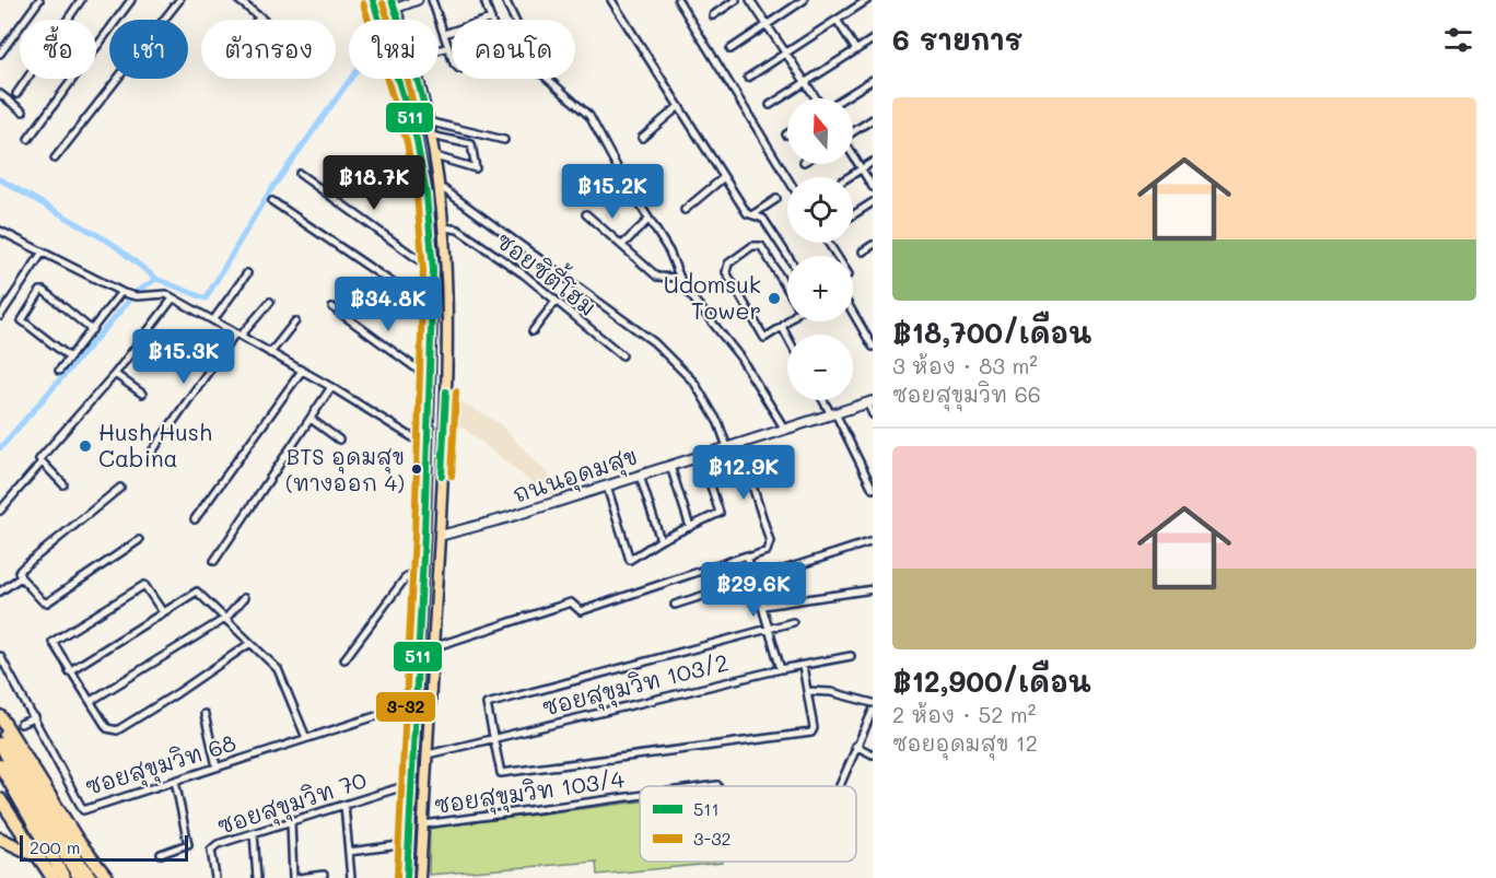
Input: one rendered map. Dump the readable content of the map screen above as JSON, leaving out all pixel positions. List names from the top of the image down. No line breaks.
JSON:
{"streets":{"main road":["ถนนอุดมสุข"],"street":["ซอยซิตี้โฮม","ซอยสุขุมวิท 103/2","ซอยสุขุมวิท 68","ซอยสุขุมวิท 103/4","ซอยสุขุมวิท 70"]},"places":["Udomsuk Tower","Hush Hush Cabina","BTS อุดมสุข (ทางออก 4)"],"lines":["transit line 511","transit line 3-32"],"legend":["511","3-32"],"scale_bar":"200 m","north":"top","page":{"heading":"6 รายการ","chip":["ซื้อ","เช่า","ตัวกรอง","ใหม่","คอนโด"],"list":[{"name":"฿18,700/เดือน","note":"3 ห้อง · 83 m² · ซอยสุขุมวิท 66"},{"name":"฿12,900/เดือน","note":"2 ห้อง · 52 m² · ซอยอุดมสุข 12"}],"map_buttons":["+","−"],"price":["฿18.7K","฿15.2K","฿34.8K","฿15.3K","฿12.9K","฿29.6K"],"scale":"200 m"}}
